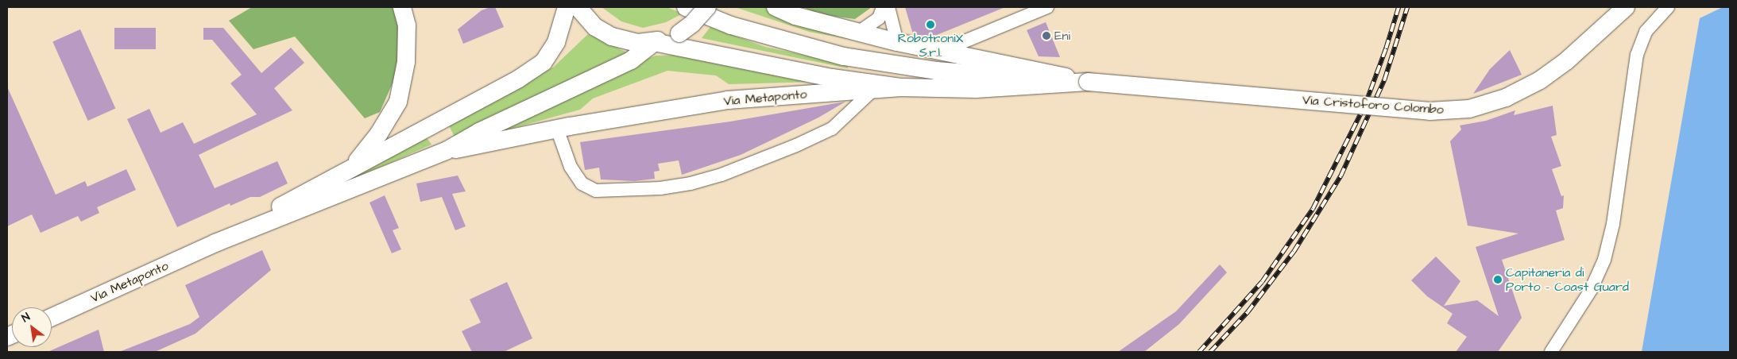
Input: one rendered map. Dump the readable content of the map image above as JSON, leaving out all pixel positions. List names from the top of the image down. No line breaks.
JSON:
{"streets":{"main road":["Via Metaponto","Via Cristoforo Colombo"]},"crossings":[["Via Metaponto","Via Cristoforo Colombo"]],"places":["RobotroniX S.r.l.","Eni","Capitaneria di Porto - Coast Guard"],"north":"top left"}
